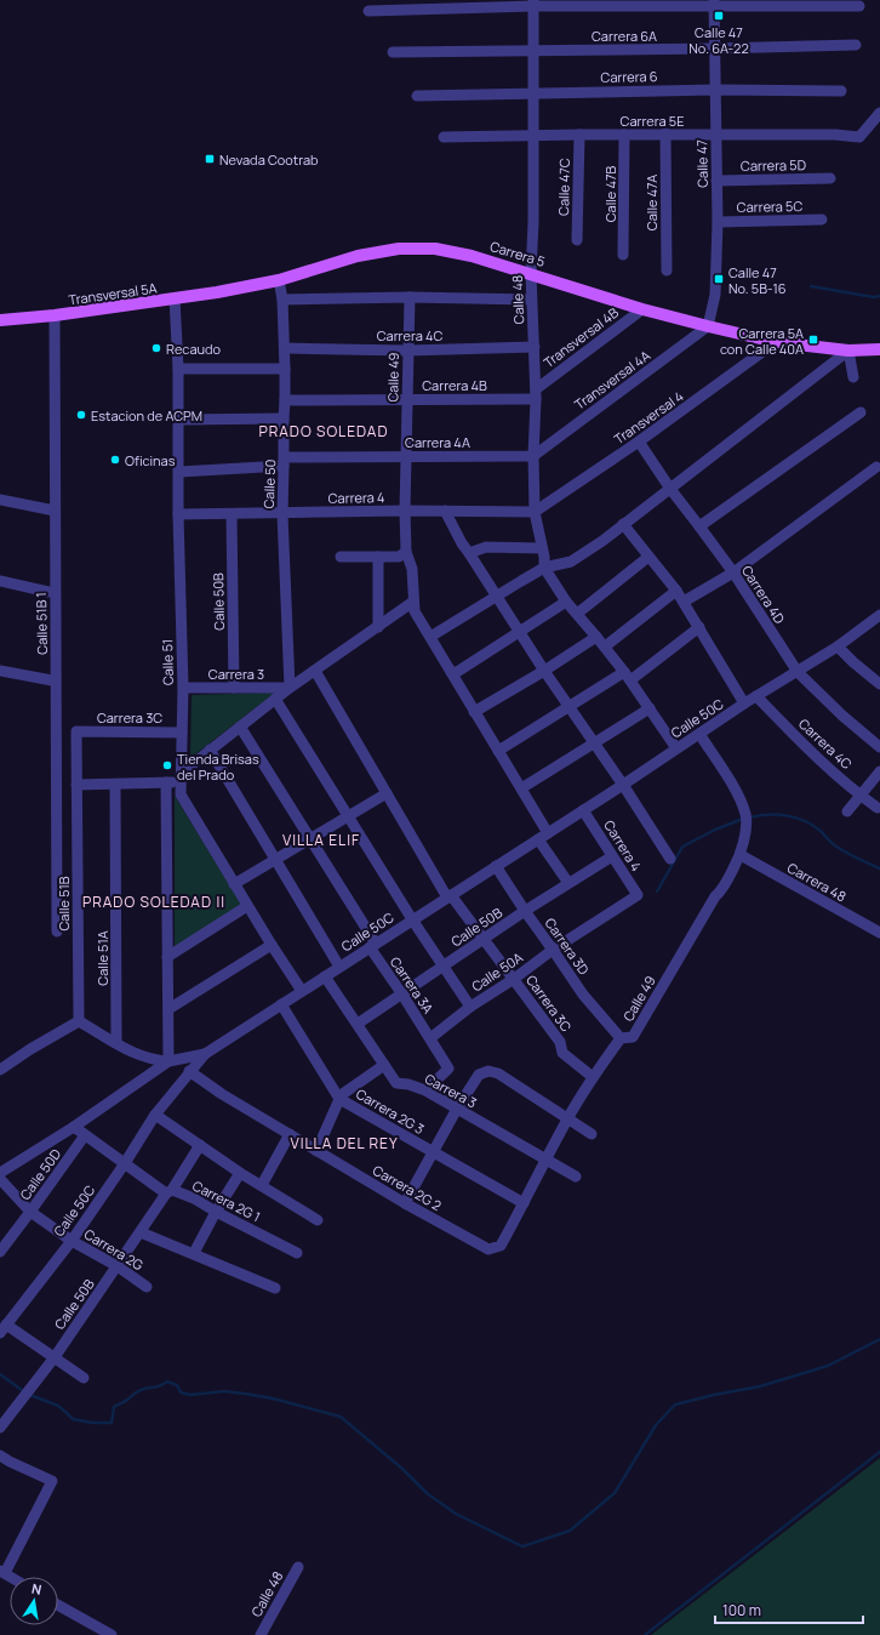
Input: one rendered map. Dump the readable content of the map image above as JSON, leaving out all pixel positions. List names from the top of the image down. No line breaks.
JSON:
{"streets":{"main road":["Carrera 5","Transversal 5A"],"street":["Carrera 6A","Carrera 6","Carrera 5E","Calle 47","Carrera 5D","Calle 47C","Calle 47B","Calle 47A","Carrera 5C","Calle 48","Carrera 4C","Transversal 4B","Calle 49","Transversal 4A","Carrera 4B","Transversal 4","Carrera 4A","Calle 50","Carrera 4","Carrera 4D","Calle 50B","Calle 51B 1","Calle 51","Carrera 3","Carrera 3C","Calle 50C","Carrera 48","Calle 51B","Carrera 3D","Calle 51A","Calle 50A","Carrera 3A","Carrera 2G 3","Calle 50D","Carrera 2G 2","Carrera 2G 1","Carrera 2G"]},"crossings":[["Carrera 6A","Calle 47"],["Carrera 6A","Calle 48"],["Carrera 6","Calle 47"],["Carrera 6","Calle 48"],["Carrera 5E","Calle 47"],["Carrera 5E","Calle 47C"],["Carrera 5E","Calle 47B"],["Carrera 5E","Calle 47A"],["Carrera 5E","Calle 48"],["Calle 47","Carrera 5D"],["Calle 47","Carrera 5C"],["Calle 47","Carrera 5"],["Calle 47","Transversal 4A"],["Carrera 5","Transversal 5A"],["Carrera 5","Calle 48"],["Carrera 5","Transversal 4B"],["Carrera 5","Transversal 4A"],["Carrera 5","Transversal 4"],["Carrera 5","Calle 50"],["Carrera 5","Calle 51"],["Transversal 5A","Calle 51B 1"],["Transversal 5A","Calle 51"],["Calle 48","Carrera 4C"],["Calle 48","Transversal 4B"],["Calle 48","Transversal 4A"],["Calle 48","Carrera 4B"],["Calle 48","Transversal 4"],["Calle 48","Carrera 4A"],["Calle 48","Carrera 4"],["Carrera 4C","Calle 49"],["Carrera 4C","Calle 50"],["Carrera 4C","Calle 50C"],["Transversal 4B","Carrera 4B"],["Calle 49","Carrera 4B"],["Calle 49","Carrera 4A"],["Calle 49","Carrera 4"],["Calle 49","Calle 50B"],["Calle 49","Carrera 3"],["Calle 49","Carrera 3C"],["Calle 49","Calle 50C"],["Calle 49","Carrera 48"],["Calle 49","Carrera 3D"],["Calle 49","Carrera 2G 3"],["Calle 49","Carrera 2G 2"],["Transversal 4A","Carrera 4A"],["Carrera 4B","Calle 50"],["Transversal 4","Carrera 4"],["Transversal 4","Carrera 4D"],["Carrera 4A","Calle 50"],["Carrera 4A","Calle 51"],["Calle 50","Carrera 4"],["Calle 50","Carrera 3"],["Carrera 4","Calle 50B"],["Carrera 4","Calle 51"],["Carrera 4","Calle 50C"],["Carrera 4","Calle 50A"],["Carrera 4D","Calle 50C"],["Calle 50B","Carrera 3"],["Calle 50B","Carrera 3C"],["Calle 50B","Carrera 3D"],["Calle 50B","Carrera 3A"],["Calle 50B","Carrera 2G 1"],["Calle 50B","Carrera 2G"],["Calle 51","Carrera 3"],["Calle 51","Carrera 3C"],["Calle 51","Calle 50C"],["Carrera 3","Calle 50C"],["Carrera 3C","Calle 50C"],["Carrera 3C","Calle 51B"],["Carrera 3C","Calle 50A"],["Calle 50C","Carrera 3D"],["Calle 50C","Carrera 3A"],["Calle 50C","Carrera 2G 3"],["Calle 50C","Carrera 2G 2"],["Calle 50C","Carrera 2G 1"],["Calle 50C","Carrera 2G"],["Carrera 3D","Calle 50A"],["Calle 50A","Carrera 3A"],["Calle 50D","Carrera 2G 1"],["Calle 50D","Carrera 2G"]],"districts":["PRADO SOLEDAD","VILLA ELIF","PRADO SOLEDAD II","VILLA DEL REY"],"places":{"transit":["Calle 47 No. 6A-22","Nevada Cootrab","Calle 47 No. 5B-16","Carrera 5A con Calle 40A"],"other":["Recaudo","Estacion de ACPM","Oficinas","Tienda Brisas del Prado"]},"scale_bar":"100 m","north":"top"}
